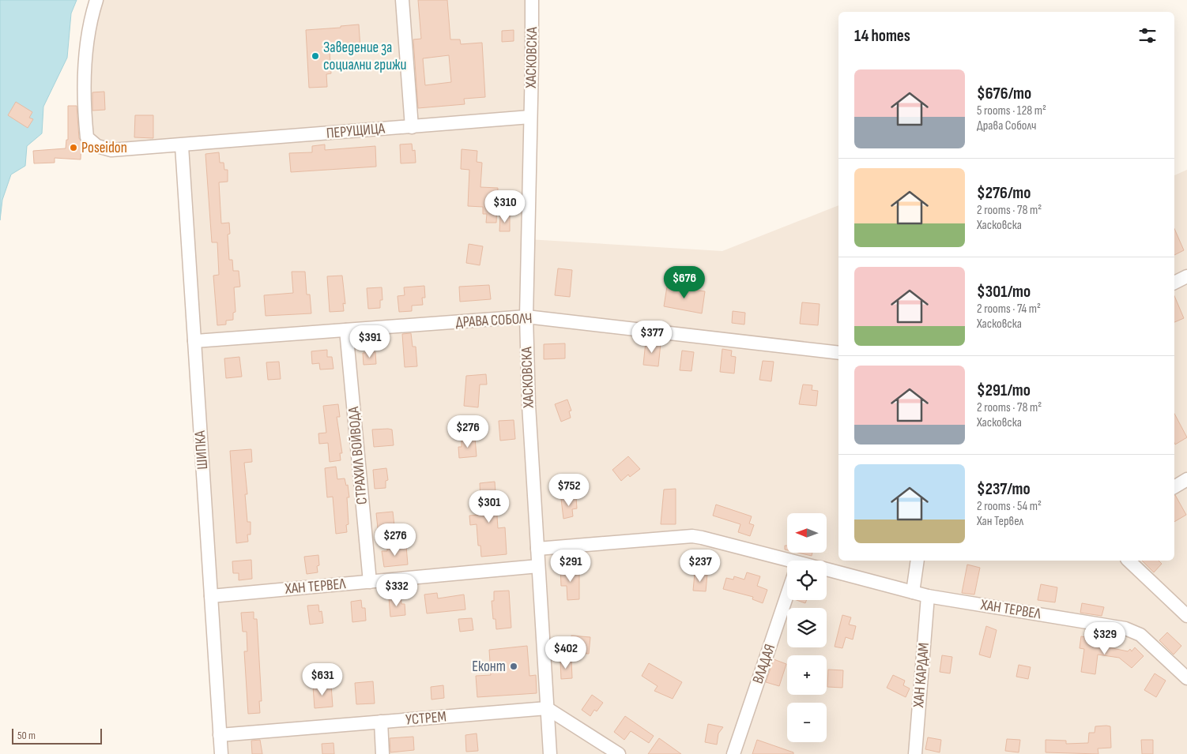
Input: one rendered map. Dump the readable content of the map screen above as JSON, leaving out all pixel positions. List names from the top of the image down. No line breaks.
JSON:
{"streets":{"street":["ХАСКОВСКА","ПЕРУЩИЦА","ДРАВА СОБОЛЧ","ШИПКА","СТРАХИЛ ВОЙВОДА","ХАН ТЕРВЕЛ","ВЛАДАЯ","ХАН КАРДАМ","УСТРЕМ"]},"crossings":[["ХАСКОВСКА","ПЕРУЩИЦА"],["ХАСКОВСКА","ДРАВА СОБОЛЧ"],["ХАСКОВСКА","ХАН ТЕРВЕЛ"],["ХАСКОВСКА","УСТРЕМ"],["ПЕРУЩИЦА","ШИПКА"],["ДРАВА СОБОЛЧ","ШИПКА"],["ДРАВА СОБОЛЧ","СТРАХИЛ ВОЙВОДА"],["ШИПКА","ХАН ТЕРВЕЛ"],["ШИПКА","УСТРЕМ"],["СТРАХИЛ ВОЙВОДА","ХАН ТЕРВЕЛ"],["ХАН ТЕРВЕЛ","ХАН КАРДАМ"]],"places":["Заведение за социални грижи","Poseidon","Еконт"],"scale_bar":"50 m","north":"left","page":{"heading":"14 homes","list":[{"name":"$676/mo","note":"5 rooms · 128 m² · Драва Соболч"},{"name":"$276/mo","note":"2 rooms · 78 m² · Хасковска"},{"name":"$301/mo","note":"2 rooms · 74 m² · Хасковска"},{"name":"$291/mo","note":"2 rooms · 78 m² · Хасковска"},{"name":"$237/mo","note":"2 rooms · 54 m² · Хан Тервел"}],"price":["$310","$676","$377","$391","$276","$752","$301","$276","$291","$237","$332","$329","$402","$631"],"map_buttons":["+","−"],"scale":"50 m"}}
